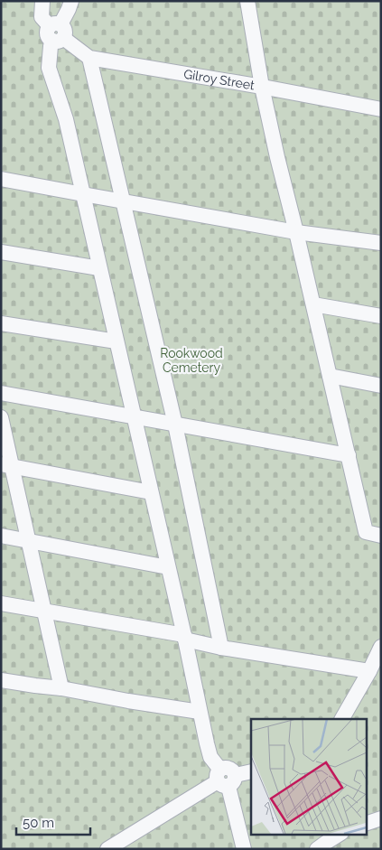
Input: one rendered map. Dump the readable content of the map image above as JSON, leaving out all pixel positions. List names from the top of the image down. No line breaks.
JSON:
{"streets":{"street":["Gilroy Street"]},"parks":["Rookwood Cemetery"],"scale_bar":"50 m"}
